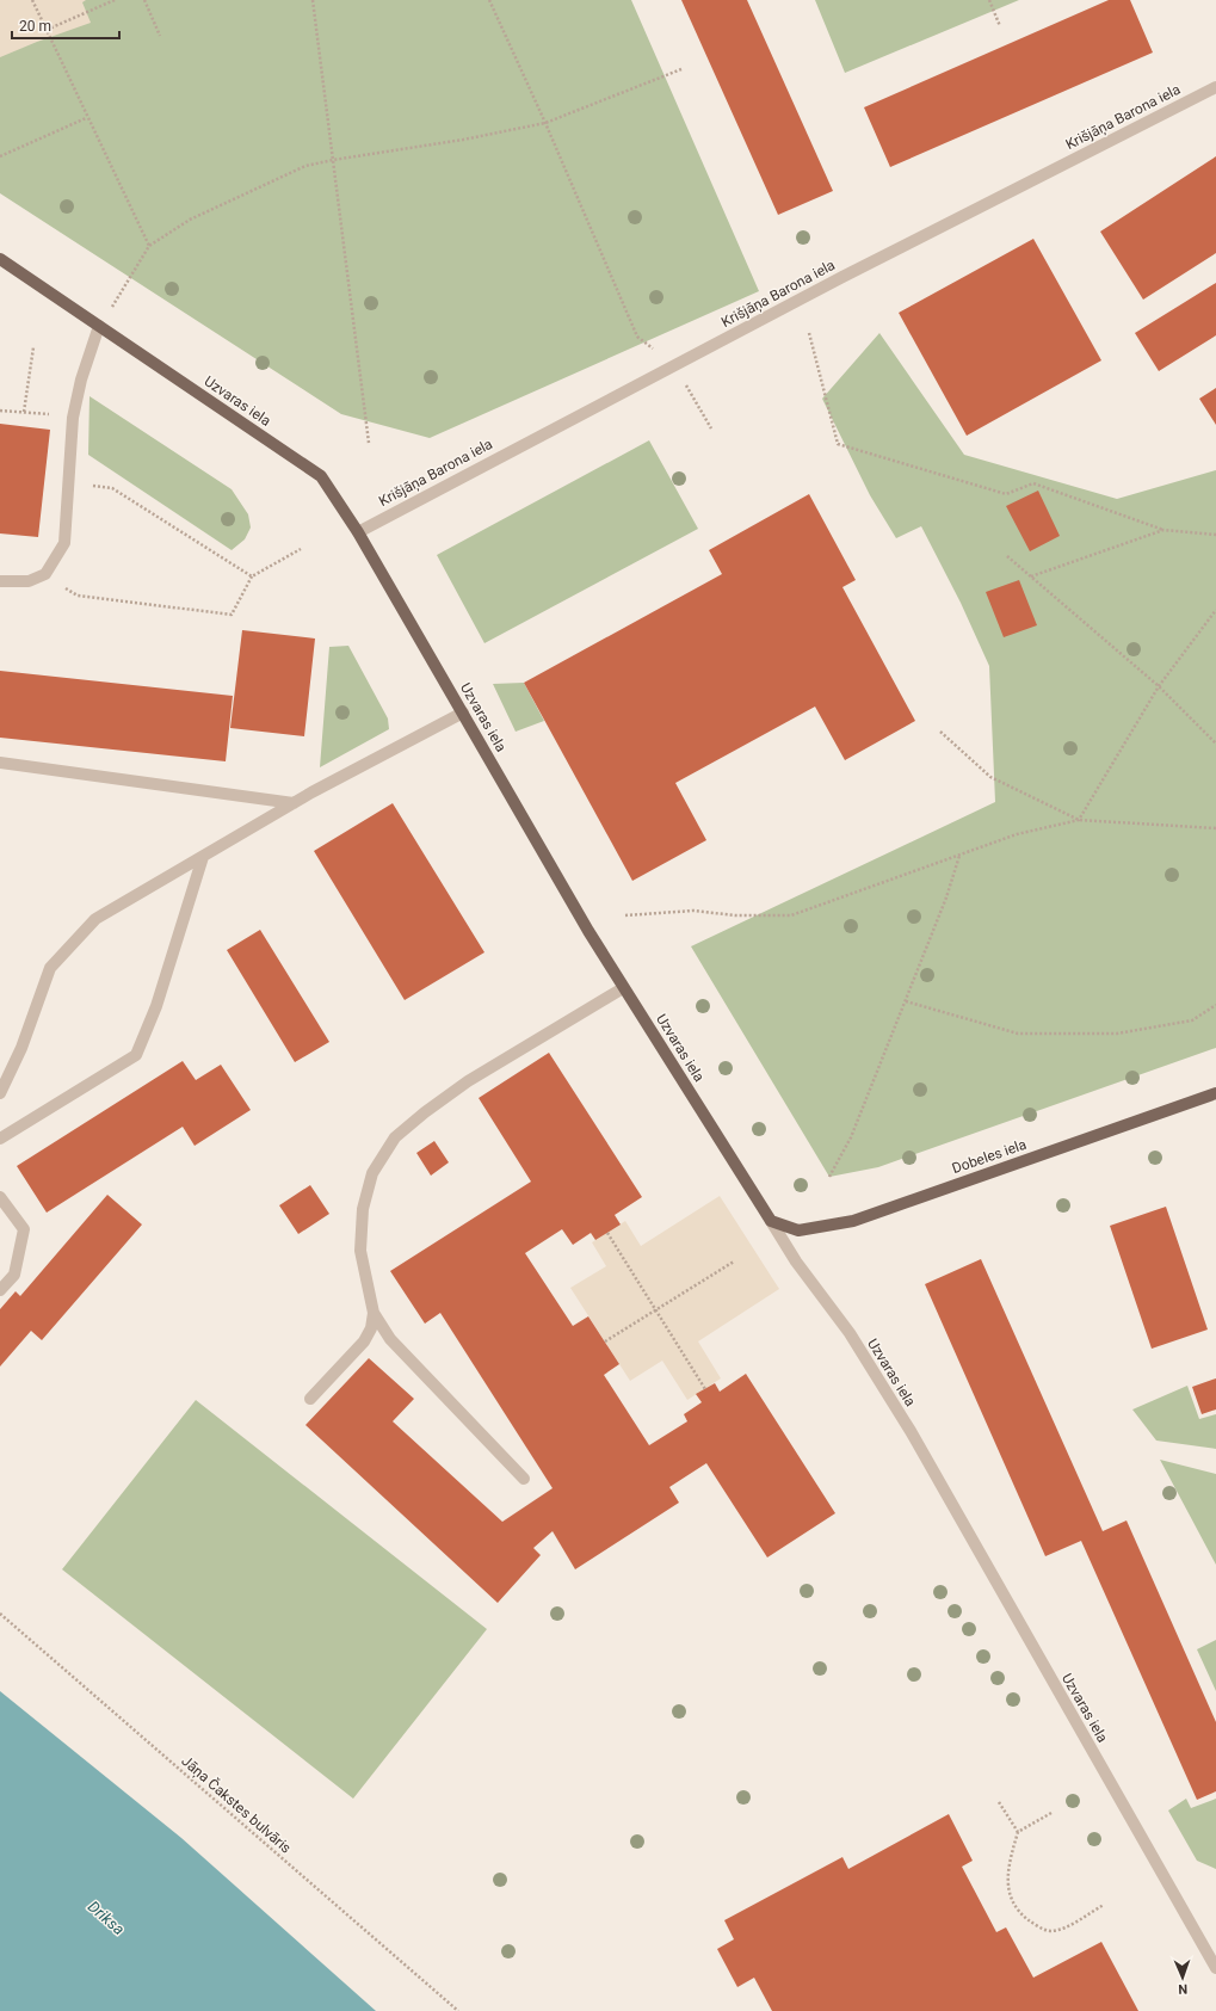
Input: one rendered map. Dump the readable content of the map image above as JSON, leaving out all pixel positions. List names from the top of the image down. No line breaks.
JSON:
{"streets":{"main road":["Uzvaras iela","Dobeles iela"],"street":["Krišjāņa Barona iela"],"path":["Jāņa Čakstes bulvāris"]},"crossings":[["Krišjāņa Barona iela","Uzvaras iela"],["Uzvaras iela","Dobeles iela"]],"water":["Driksa"],"scale_bar":"20 m","north":"bottom"}
